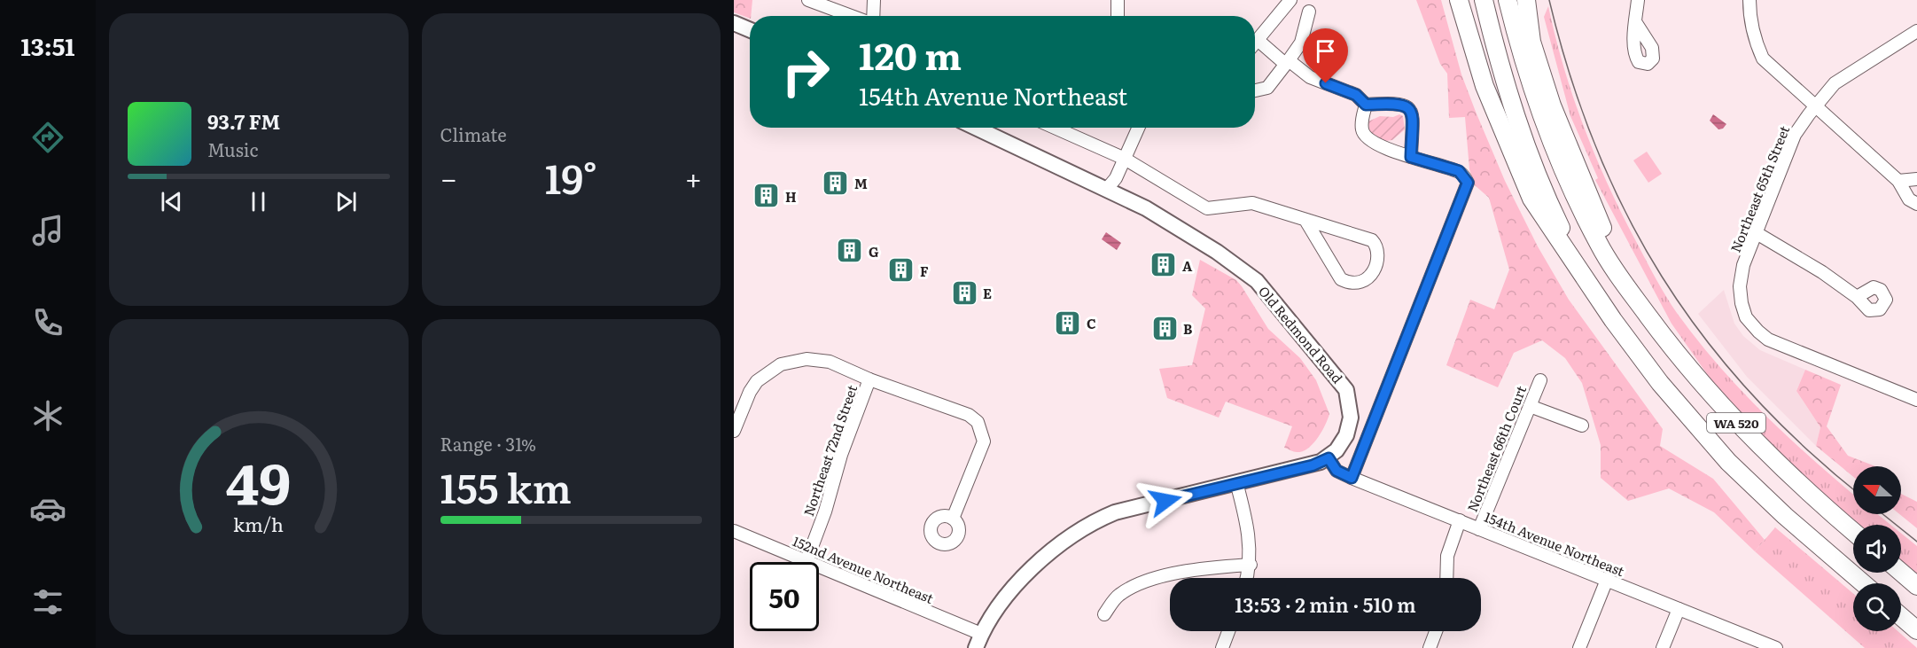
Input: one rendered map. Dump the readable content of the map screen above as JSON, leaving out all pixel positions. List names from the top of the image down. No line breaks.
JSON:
{"streets":{"highway":["WA 520"],"main road":["Old Redmond Road"],"street":["Northeast 65th Street","Northeast 66th Court","Northeast 72nd Street","154th Avenue Northeast","152nd Avenue Northeast"]},"crossings":[["Old Redmond Road","154th Avenue Northeast"],["Northeast 66th Court","154th Avenue Northeast"],["Northeast 72nd Street","152nd Avenue Northeast"]],"places":{"building":["M","H","G","A","F","E","C","B"]},"north":"left","page":{"tabs":"13:51","tile":["Climate",["Range · 31%","155 km"]],"turn":["120 m","154th Avenue Northeast"],"song":["93.7 FM","Music"],"heat":["−","19°","+"],"limit":"50","trip":"13:53 · 2 min · 510 m","gauge":["49","km/h"]}}
